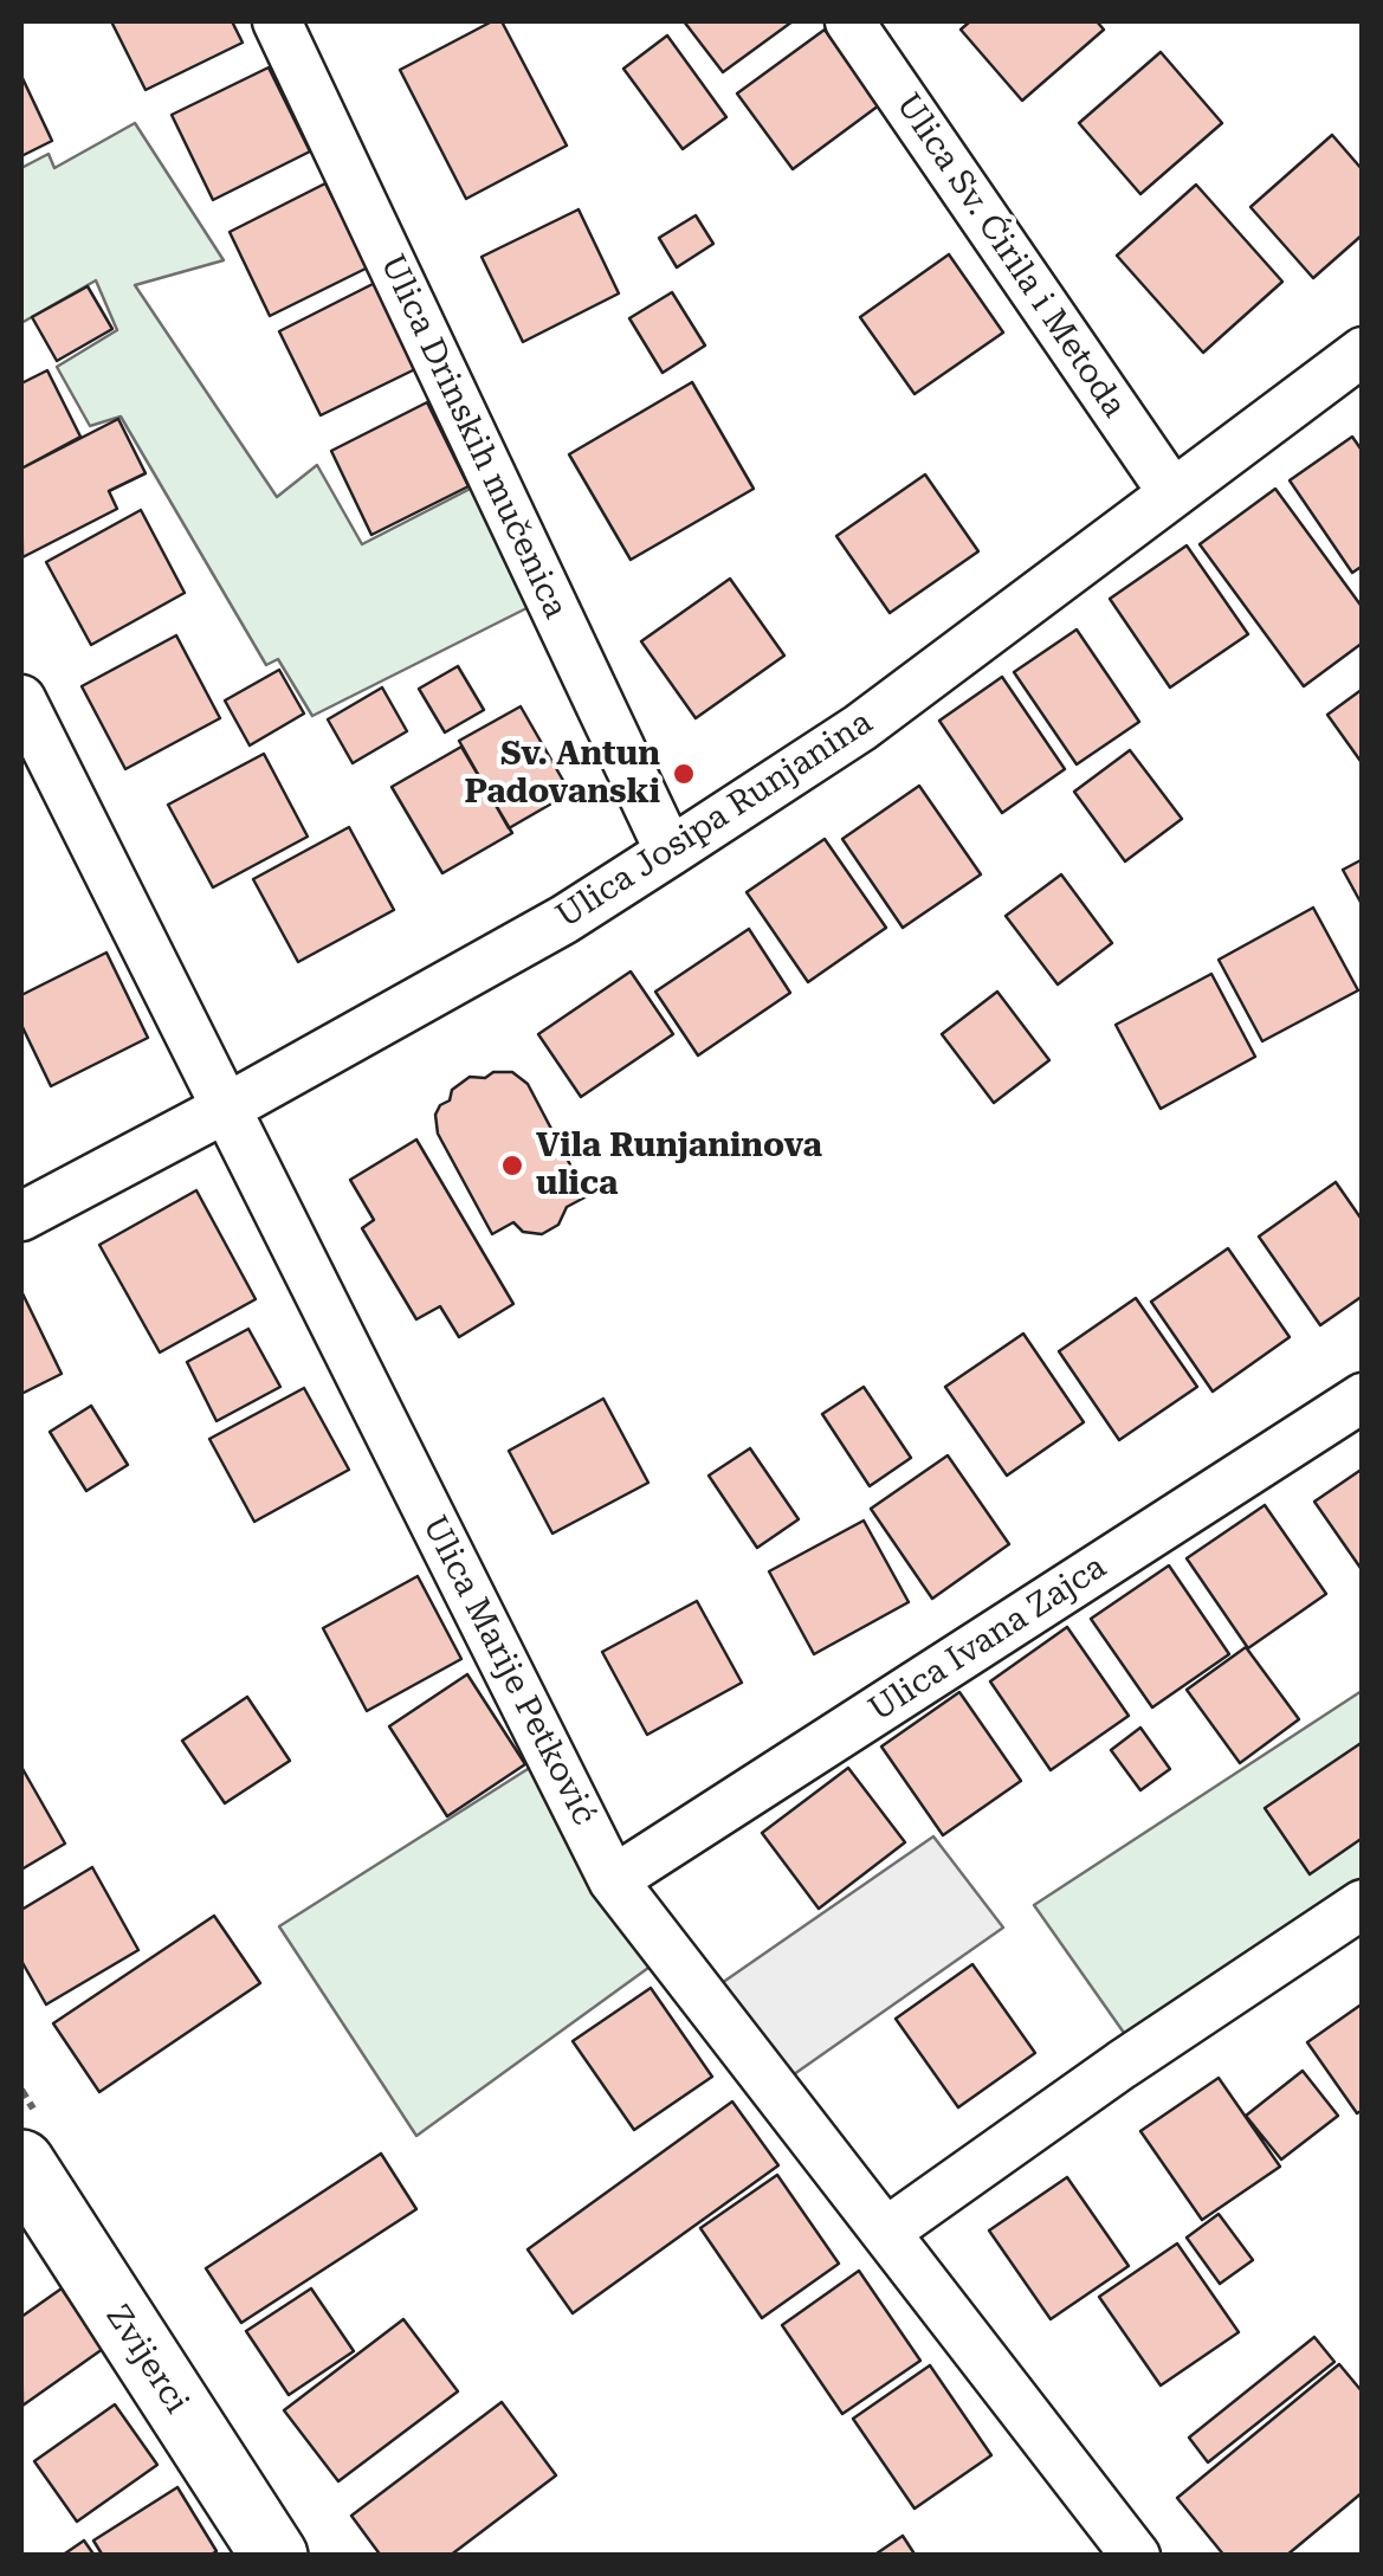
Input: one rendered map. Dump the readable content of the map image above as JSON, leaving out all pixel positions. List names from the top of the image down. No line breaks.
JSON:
{"streets":{"main road":["Zvijerci"],"street":["Ulica Sv. Ćirila i Metoda","Ulica Drinskih mučenica","Ulica Josipa Runjanina","Ulica Ivana Zajca","Ulica Marije Petković"]},"crossings":[["Ulica Sv. Ćirila i Metoda","Ulica Josipa Runjanina"],["Ulica Drinskih mučenica","Ulica Josipa Runjanina"],["Ulica Josipa Runjanina","Ulica Marije Petković"],["Ulica Ivana Zajca","Ulica Marije Petković"]],"places":["Sv. Antun Padovanski","Vila Runjaninova ulica"]}
